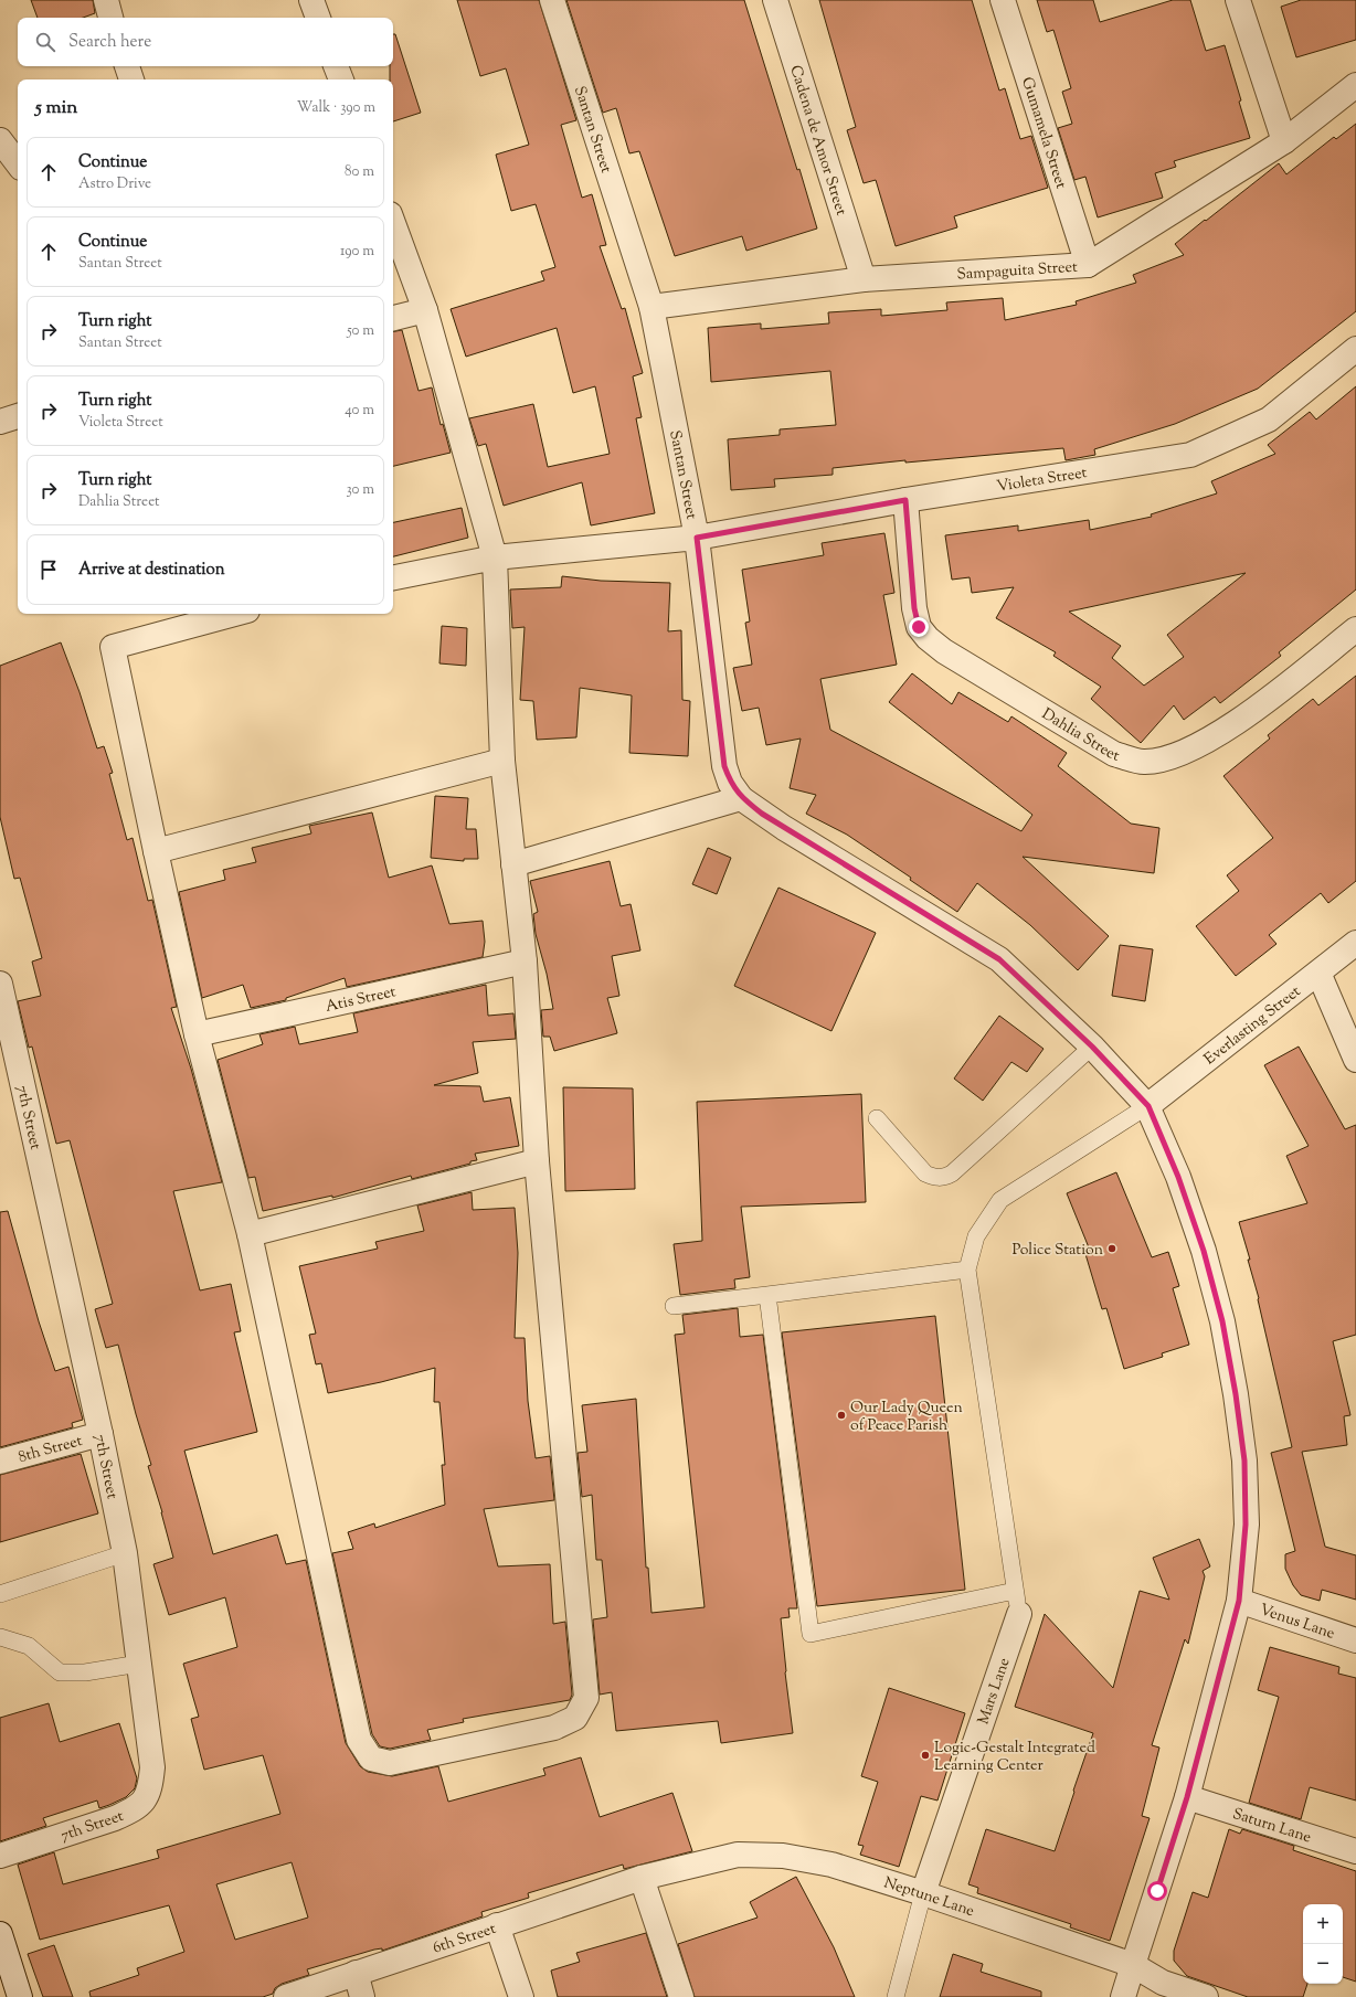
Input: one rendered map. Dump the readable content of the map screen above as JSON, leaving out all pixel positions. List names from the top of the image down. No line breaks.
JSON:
{"streets":{"street":["Santan Street","Gumamela Street","Cadena de Amor Street","Sampaguita Street","Violeta Street","Dahlia Street","Atis Street","Everlasting Street","7th Street","8th Street","Venus Lane","Mars Lane","Saturn Lane","Neptune Lane","6th Street"]},"crossings":[["Santan Street","Sampaguita Street"],["Santan Street","Violeta Street"],["Santan Street","Everlasting Street"],["Santan Street","Venus Lane"],["Santan Street","Saturn Lane"],["Santan Street","Neptune Lane"],["Gumamela Street","Sampaguita Street"],["Cadena de Amor Street","Sampaguita Street"],["Violeta Street","Dahlia Street"],["7th Street","8th Street"],["Mars Lane","Neptune Lane"],["Neptune Lane","6th Street"]],"places":["Police Station","Our Lady Queen of Peace Parish","Logic-Gestalt Integrated Learning Center"],"page":{"search":"Search here","heading":["5 min","Walk · 390 m"],"list":[["Continue","Astro Drive","80 m"],["Continue","Santan Street","190 m"],["Turn right","Santan Street","50 m"],["Turn right","Violeta Street","40 m"],["Turn right","Dahlia Street","30 m"],"Arrive at destination"],"map_buttons":["+","−"]}}
